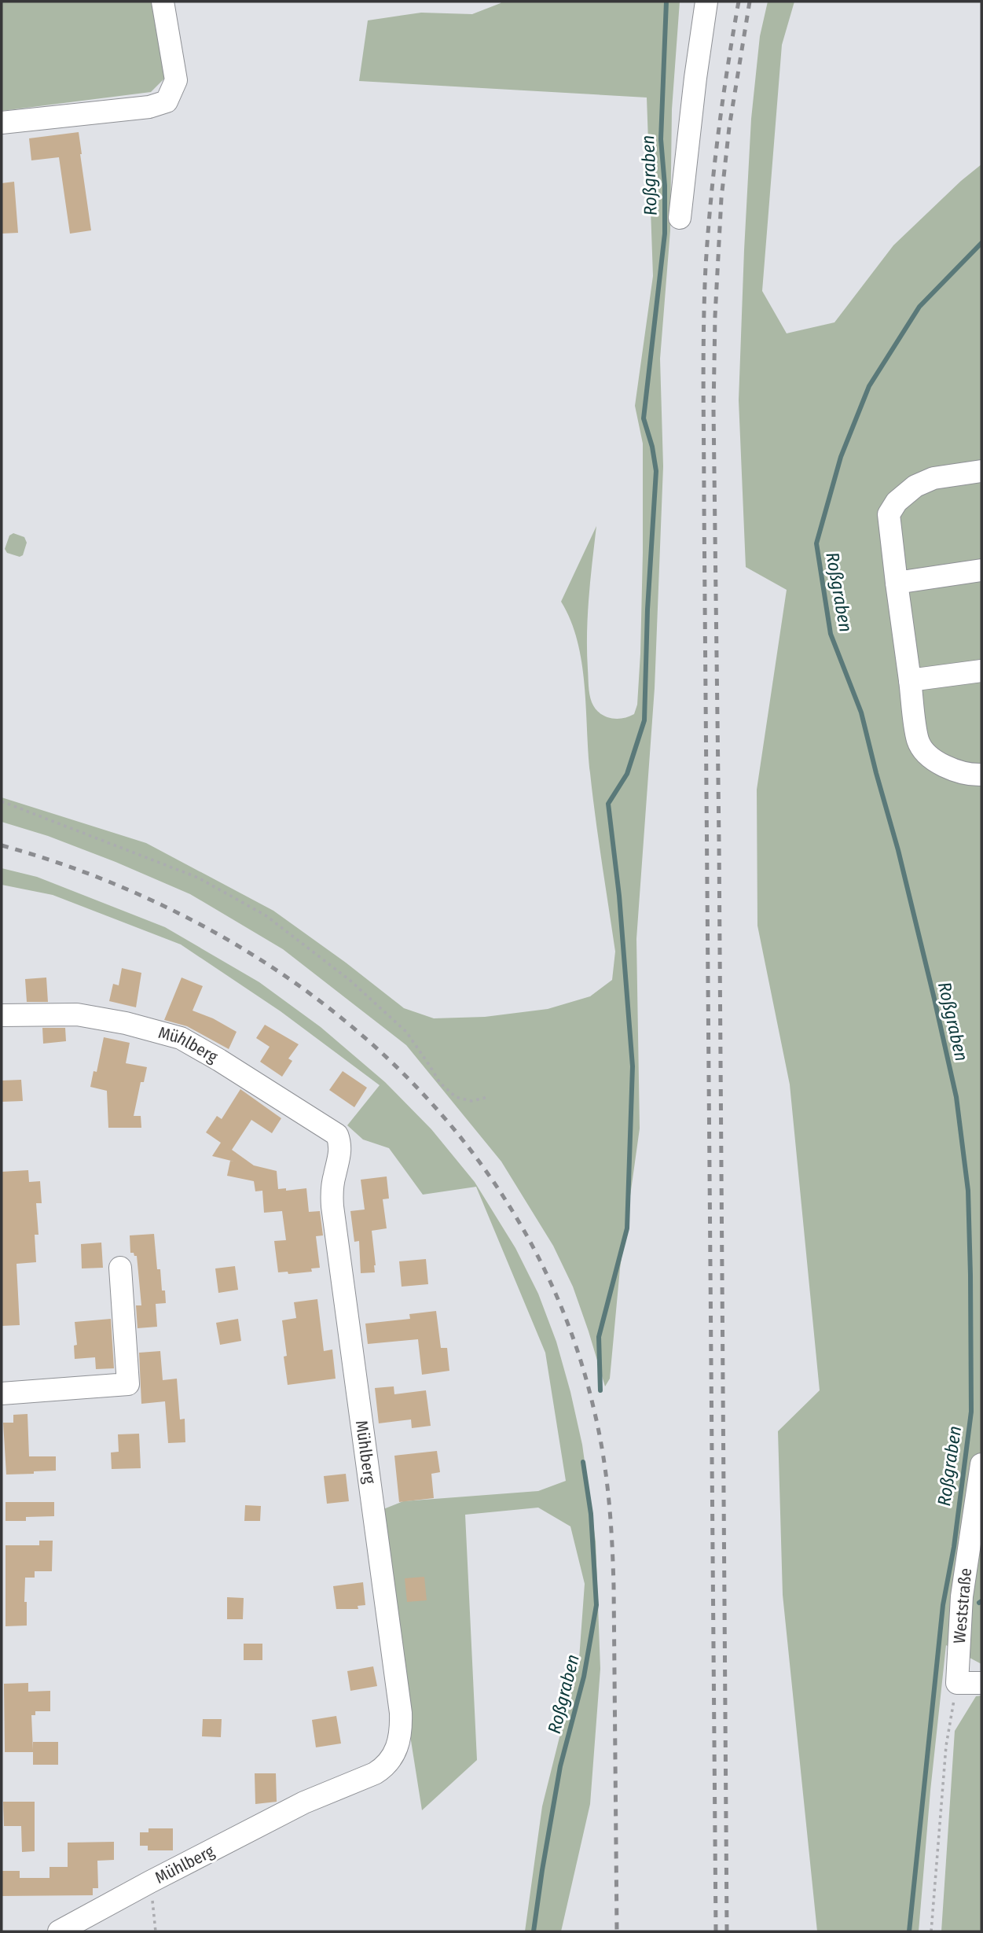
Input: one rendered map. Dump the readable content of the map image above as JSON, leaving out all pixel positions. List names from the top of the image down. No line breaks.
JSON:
{"streets":{"street":["Mühlberg","Weststraße"]},"water":["Roßgraben"]}
